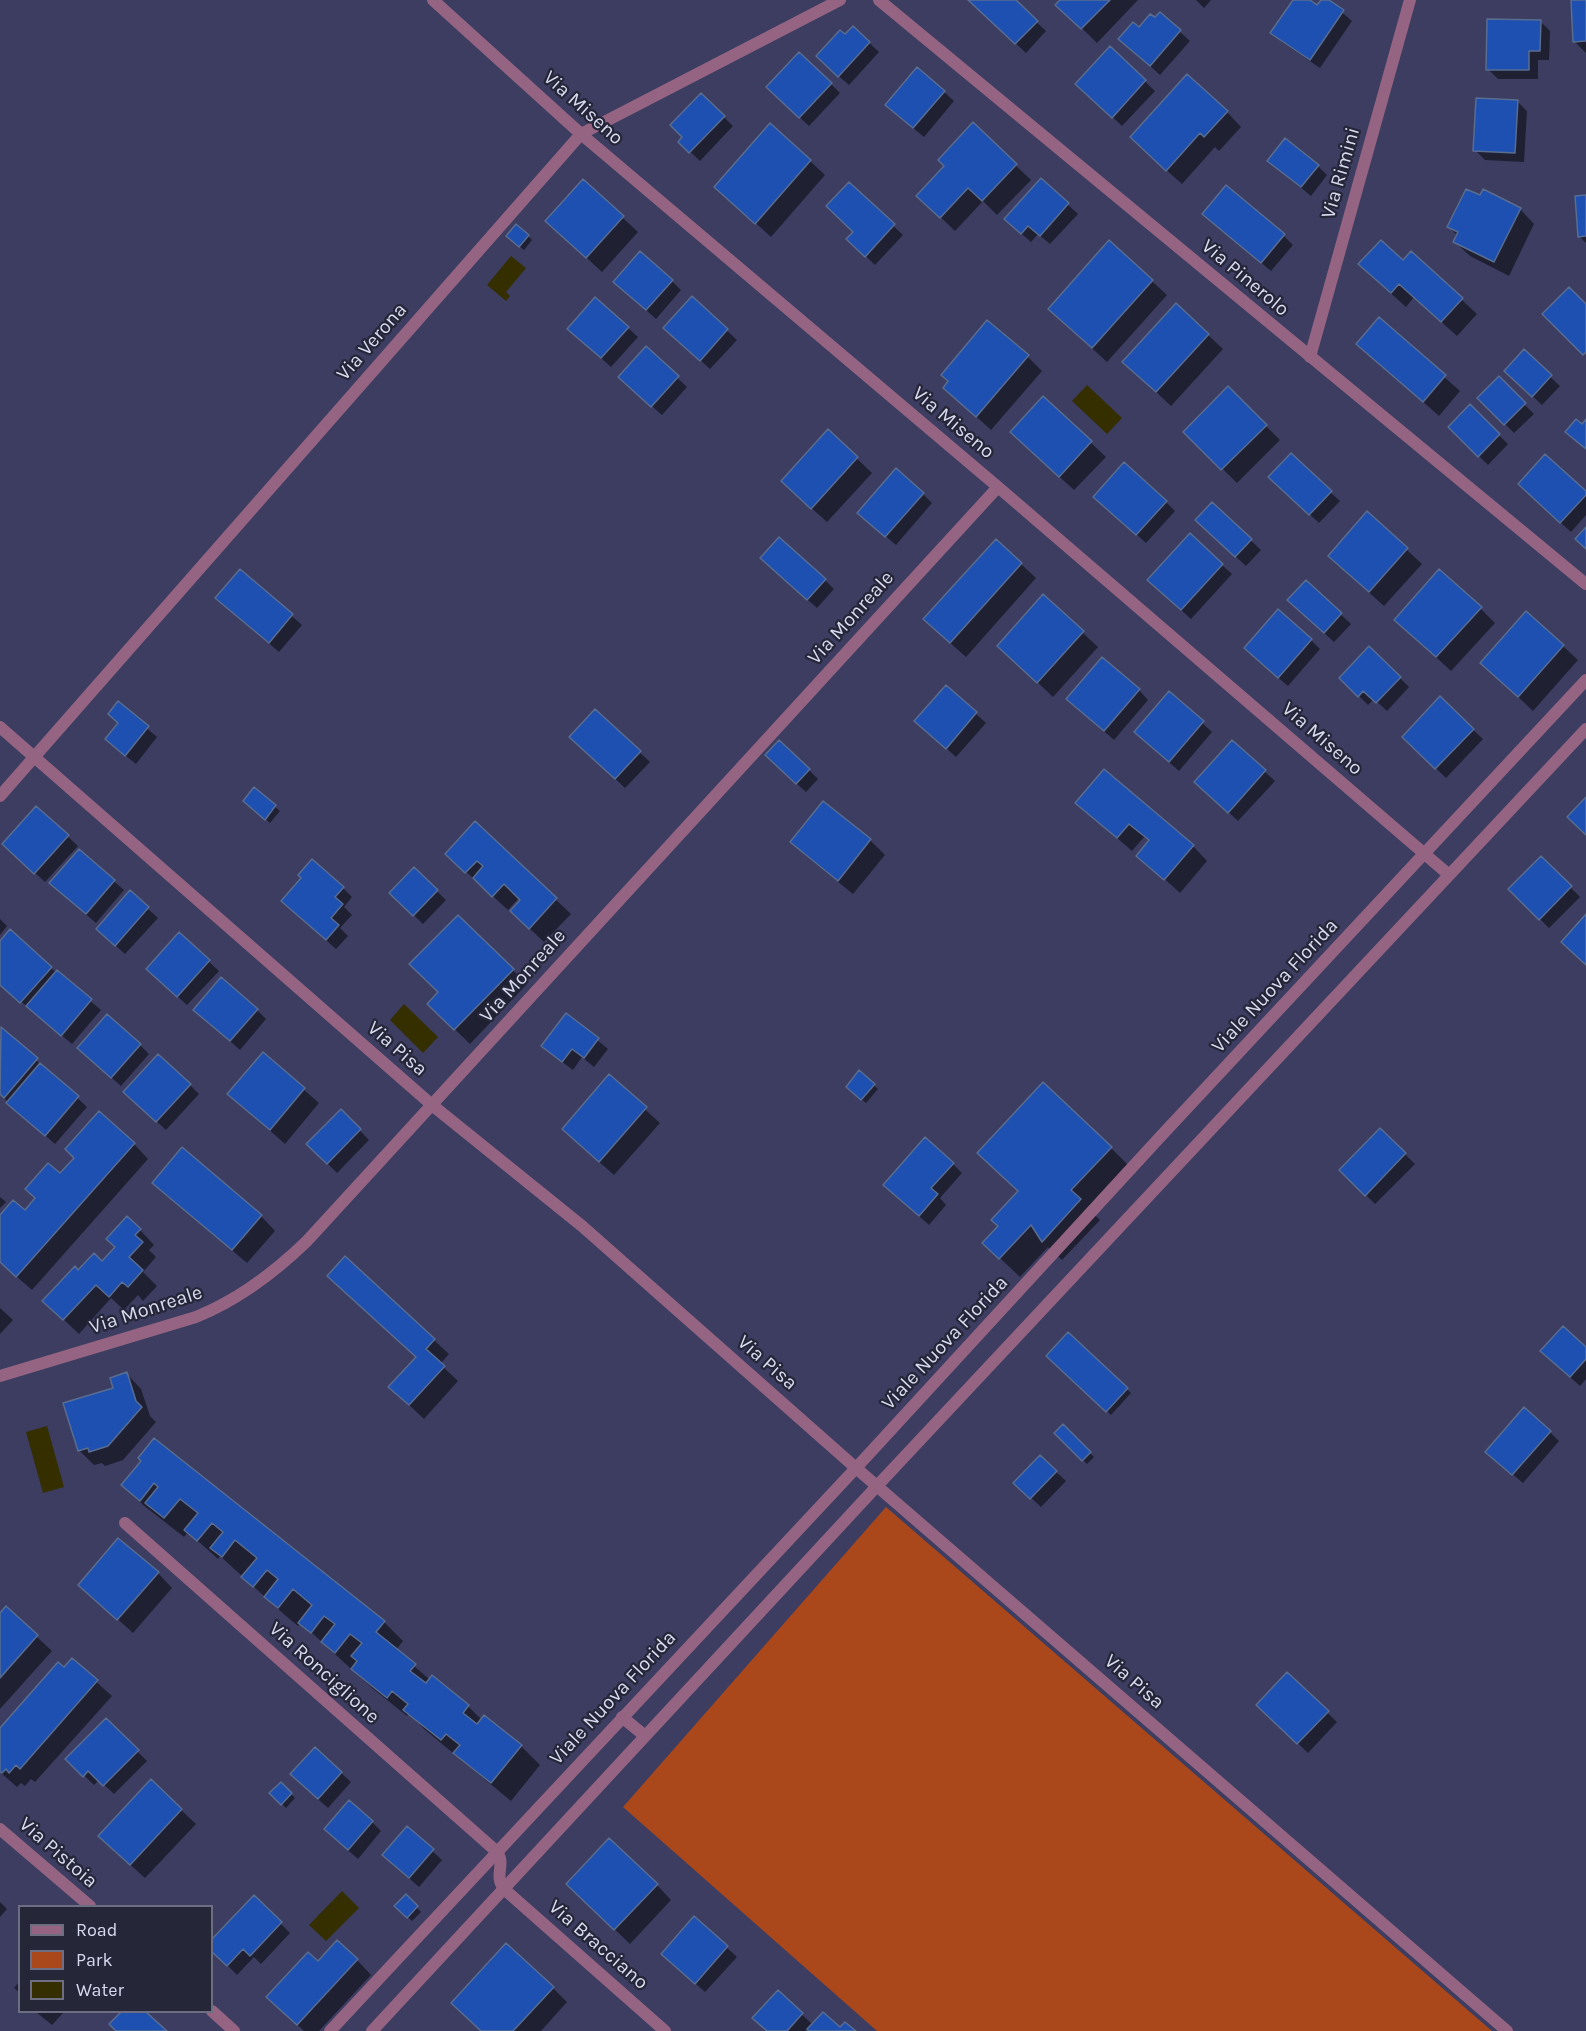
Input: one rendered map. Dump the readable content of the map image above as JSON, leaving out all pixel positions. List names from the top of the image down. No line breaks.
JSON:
{"streets":{"street":["Via Miseno","Via Rimini","Via Pinerolo","Via Verona","Via Monreale","Viale Nuova Florida","Via Pisa","Via Ronciglione","Via Pistoia","Via Bracciano"]},"crossings":[["Via Miseno","Via Verona"],["Via Miseno","Via Monreale"],["Via Miseno","Viale Nuova Florida"],["Via Rimini","Via Pinerolo"],["Via Verona","Via Pisa"],["Via Monreale","Via Pisa"],["Viale Nuova Florida","Via Pisa"],["Viale Nuova Florida","Via Ronciglione"]],"legend":["Road","Park","Water"]}
